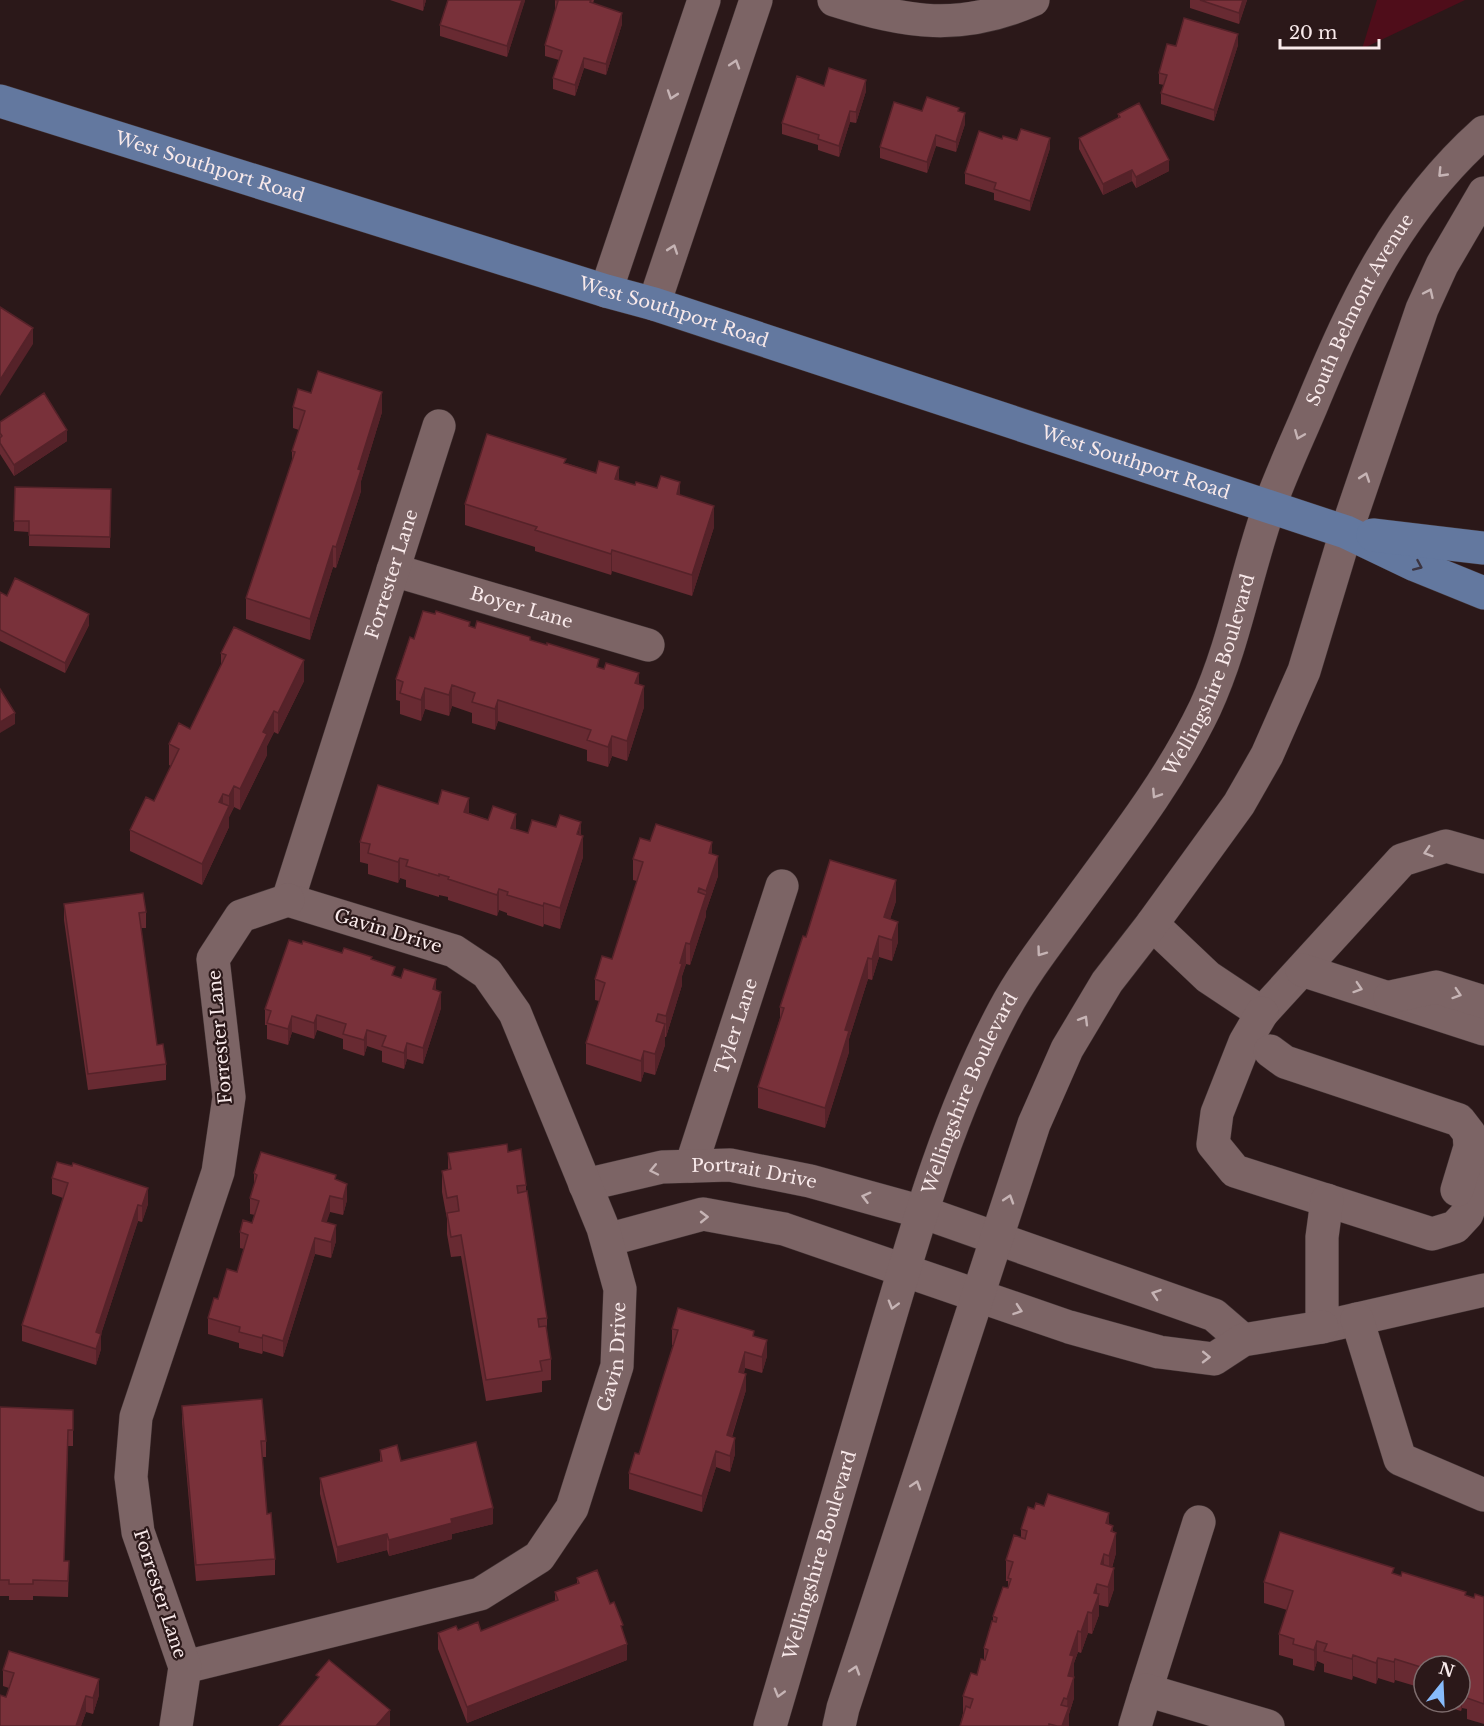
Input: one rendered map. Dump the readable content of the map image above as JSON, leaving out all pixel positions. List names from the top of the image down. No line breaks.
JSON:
{"streets":{"main road":["West Southport Road"],"street":["South Belmont Avenue","Forrester Lane","Boyer Lane","Wellingshire Boulevard","Gavin Drive","Tyler Lane","Portrait Drive"]},"crossings":[["West Southport Road","South Belmont Avenue"],["West Southport Road","Wellingshire Boulevard"],["South Belmont Avenue","Wellingshire Boulevard"],["Forrester Lane","Boyer Lane"],["Forrester Lane","Gavin Drive"],["Wellingshire Boulevard","Portrait Drive"],["Gavin Drive","Portrait Drive"],["Tyler Lane","Portrait Drive"]],"scale_bar":"20 m","north":"top"}
